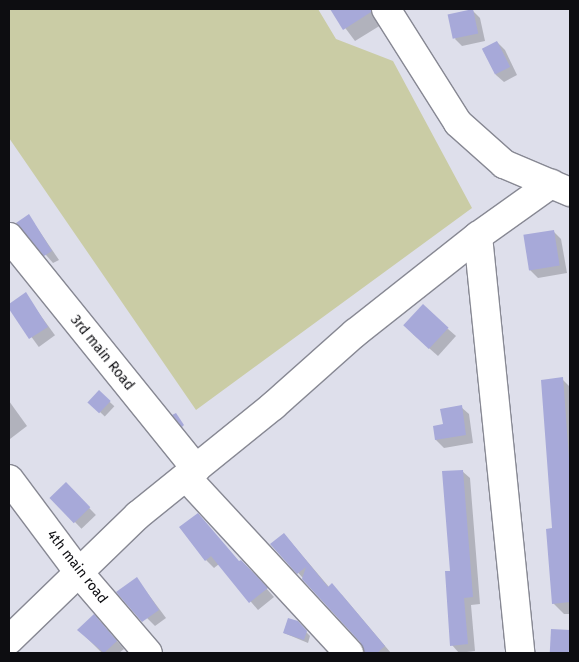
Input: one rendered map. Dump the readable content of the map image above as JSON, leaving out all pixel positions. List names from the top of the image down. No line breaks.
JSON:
{"streets":{"street":["3rd main Road","4th main road"]}}
